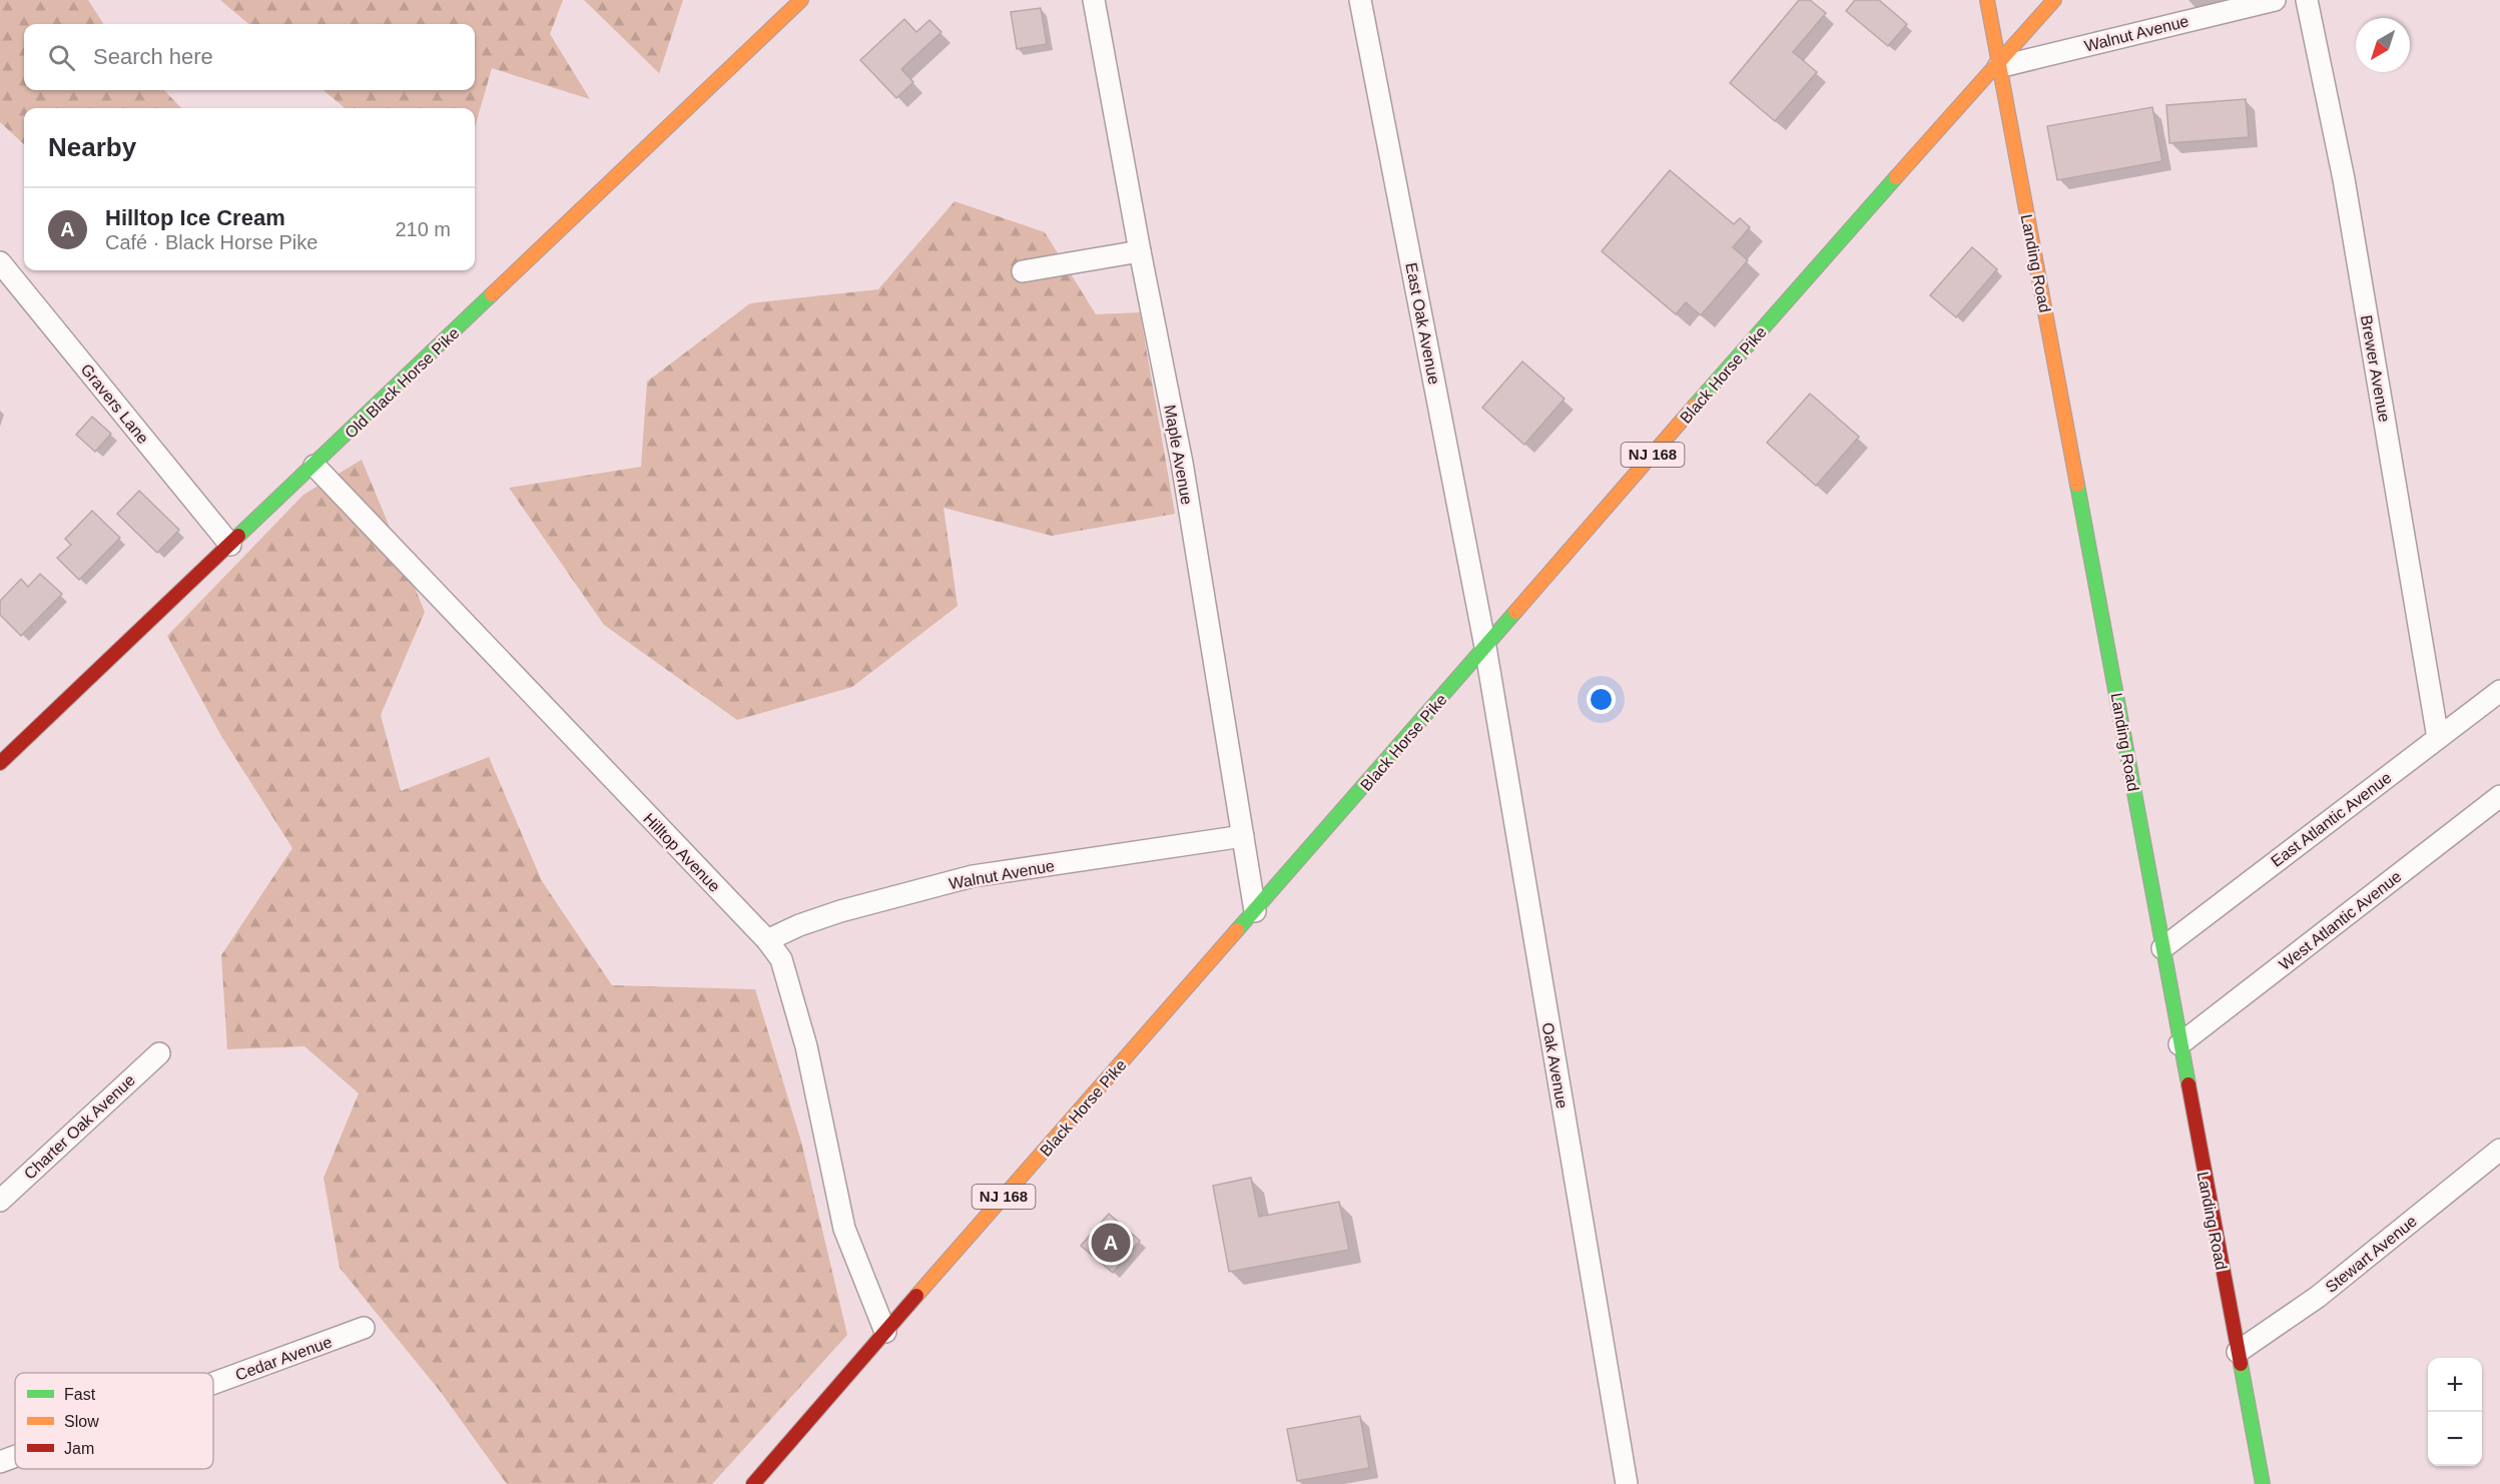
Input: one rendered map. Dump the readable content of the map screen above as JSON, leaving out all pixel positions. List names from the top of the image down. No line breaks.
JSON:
{"streets":{"street":["Walnut Avenue","Landing Road","East Oak Avenue","Brewer Avenue","Black Horse Pike","Old Black Horse Pike","Gravers Lane","Maple Avenue","NJ 168","East Atlantic Avenue","Hilltop Avenue","West Atlantic Avenue","Oak Avenue","Charter Oak Avenue","Stewart Avenue","Cedar Avenue"]},"crossings":[["Walnut Avenue","Landing Road"],["Walnut Avenue","Black Horse Pike"],["Walnut Avenue","Maple Avenue"],["Walnut Avenue","Hilltop Avenue"],["Landing Road","Black Horse Pike"],["Landing Road","East Atlantic Avenue"],["Landing Road","West Atlantic Avenue"],["Landing Road","Stewart Avenue"],["East Oak Avenue","Black Horse Pike"],["East Oak Avenue","Oak Avenue"],["Brewer Avenue","East Atlantic Avenue"],["Black Horse Pike","Maple Avenue"],["Black Horse Pike","Hilltop Avenue"],["Black Horse Pike","Oak Avenue"],["Old Black Horse Pike","Gravers Lane"],["Old Black Horse Pike","Hilltop Avenue"]],"legend":["Fast","Slow","Jam"],"north":"bottom left","page":{"search":"Search here","heading":"Nearby","list":[{"mark":"A","name":"Hilltop Ice Cream","note":"Café · Black Horse Pike","value":"210 m"}],"pins":"A","map_buttons":["+","−"]}}
